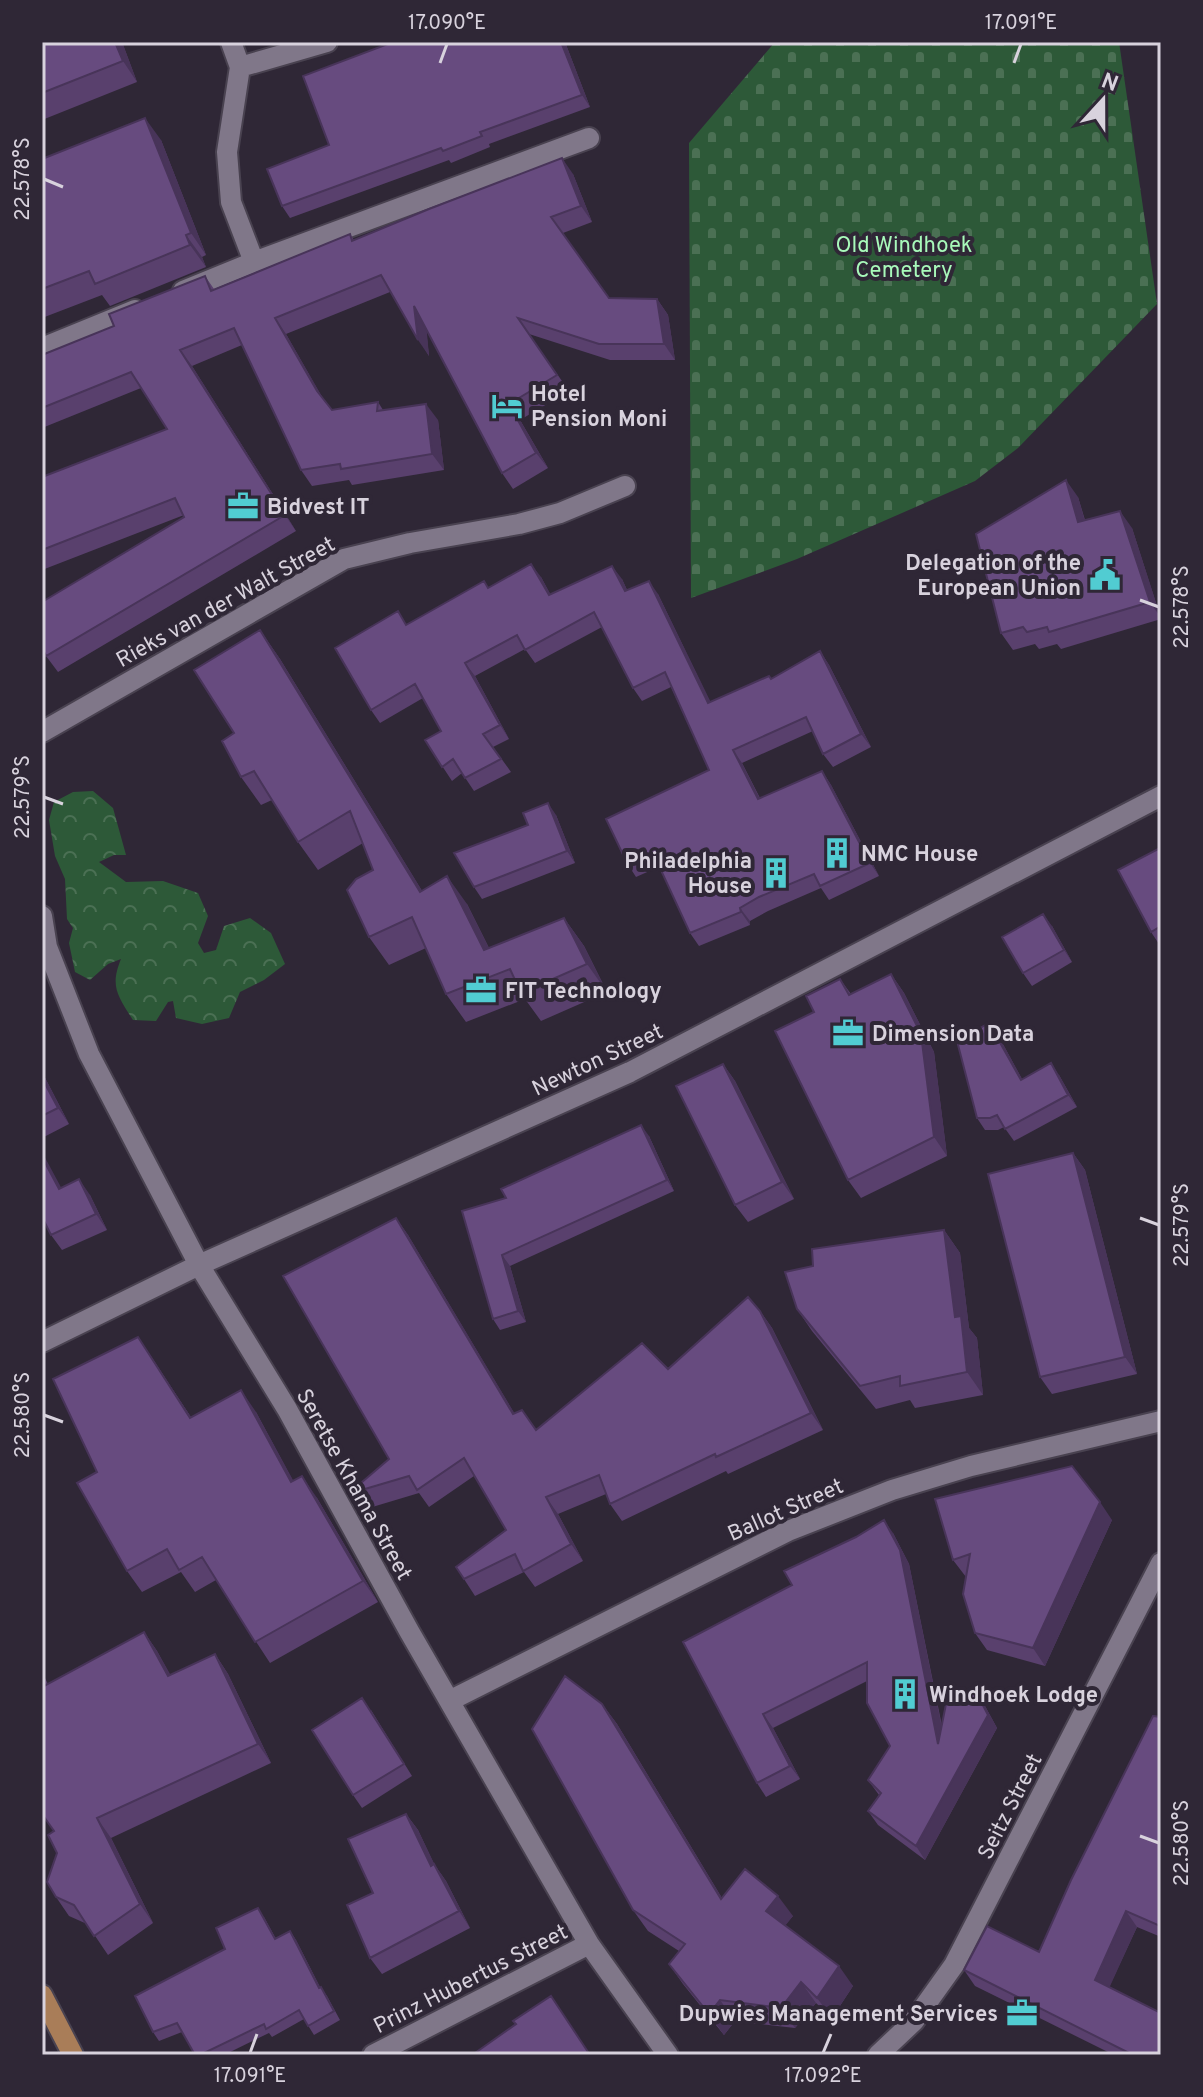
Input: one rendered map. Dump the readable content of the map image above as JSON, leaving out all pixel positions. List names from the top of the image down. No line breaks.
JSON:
{"streets":{"street":["Rieks van der Walt Street","Newton Street","Seretse Khama Street","Ballot Street","Seitz Street","Prinz Hubertus Street"]},"crossings":[["Newton Street","Seretse Khama Street"],["Seretse Khama Street","Ballot Street"],["Seretse Khama Street","Prinz Hubertus Street"]],"parks":["Old Windhoek Cemetery"],"places":{"hotel":["Hotel Pension Moni"],"office":["Bidvest IT","FIT Technology","Dimension Data","Dupwies Management Services"],"public building":["Delegation of the European Union"],"building":["NMC House","Philadelphia House","Windhoek Lodge"]},"north":"top","coordinates":["17.090°E","17.091°E","22.578°S","22.579°S","22.580°S","17.092°E"]}
